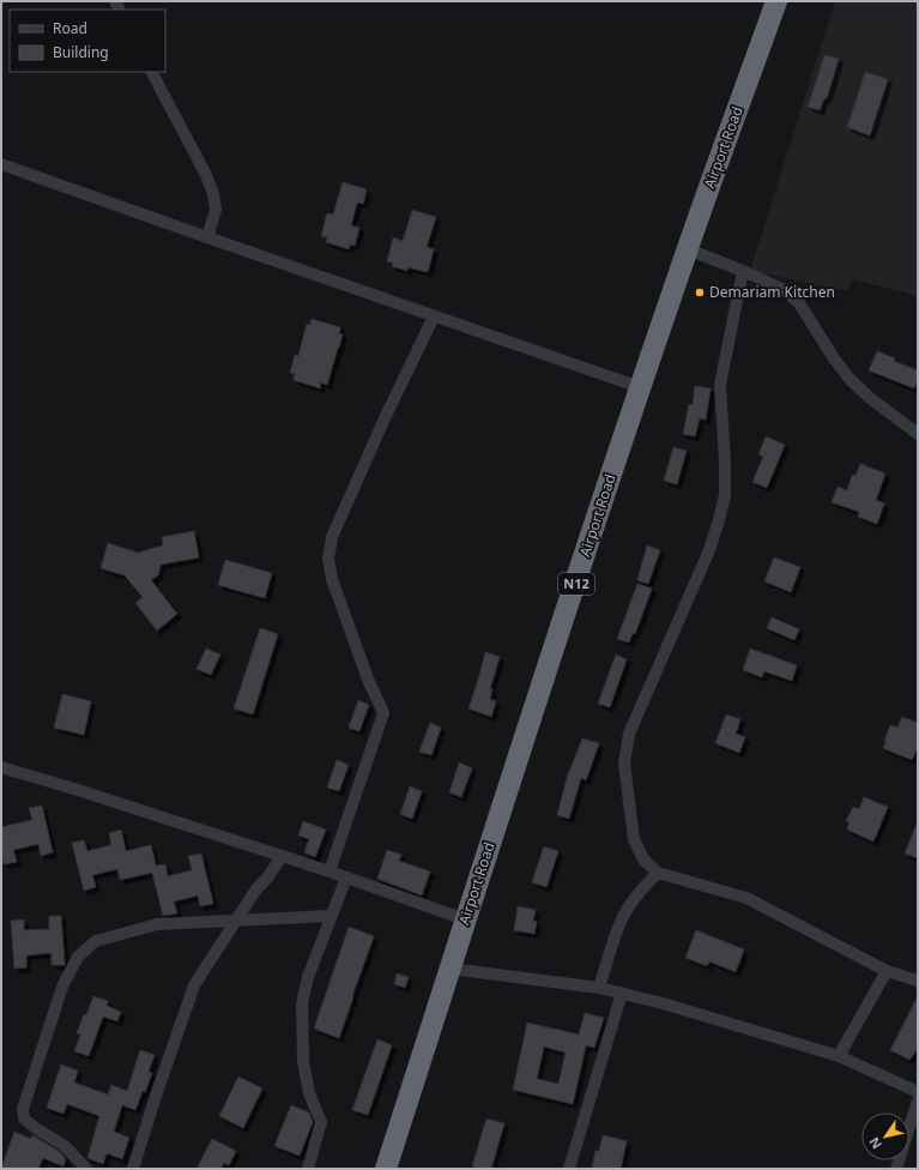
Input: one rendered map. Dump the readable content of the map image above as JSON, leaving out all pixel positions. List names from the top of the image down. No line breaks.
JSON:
{"streets":{"highway":["Airport Road","N12"]},"places":["Demariam Kitchen"],"legend":["Road","Building"],"north":"bottom left"}
